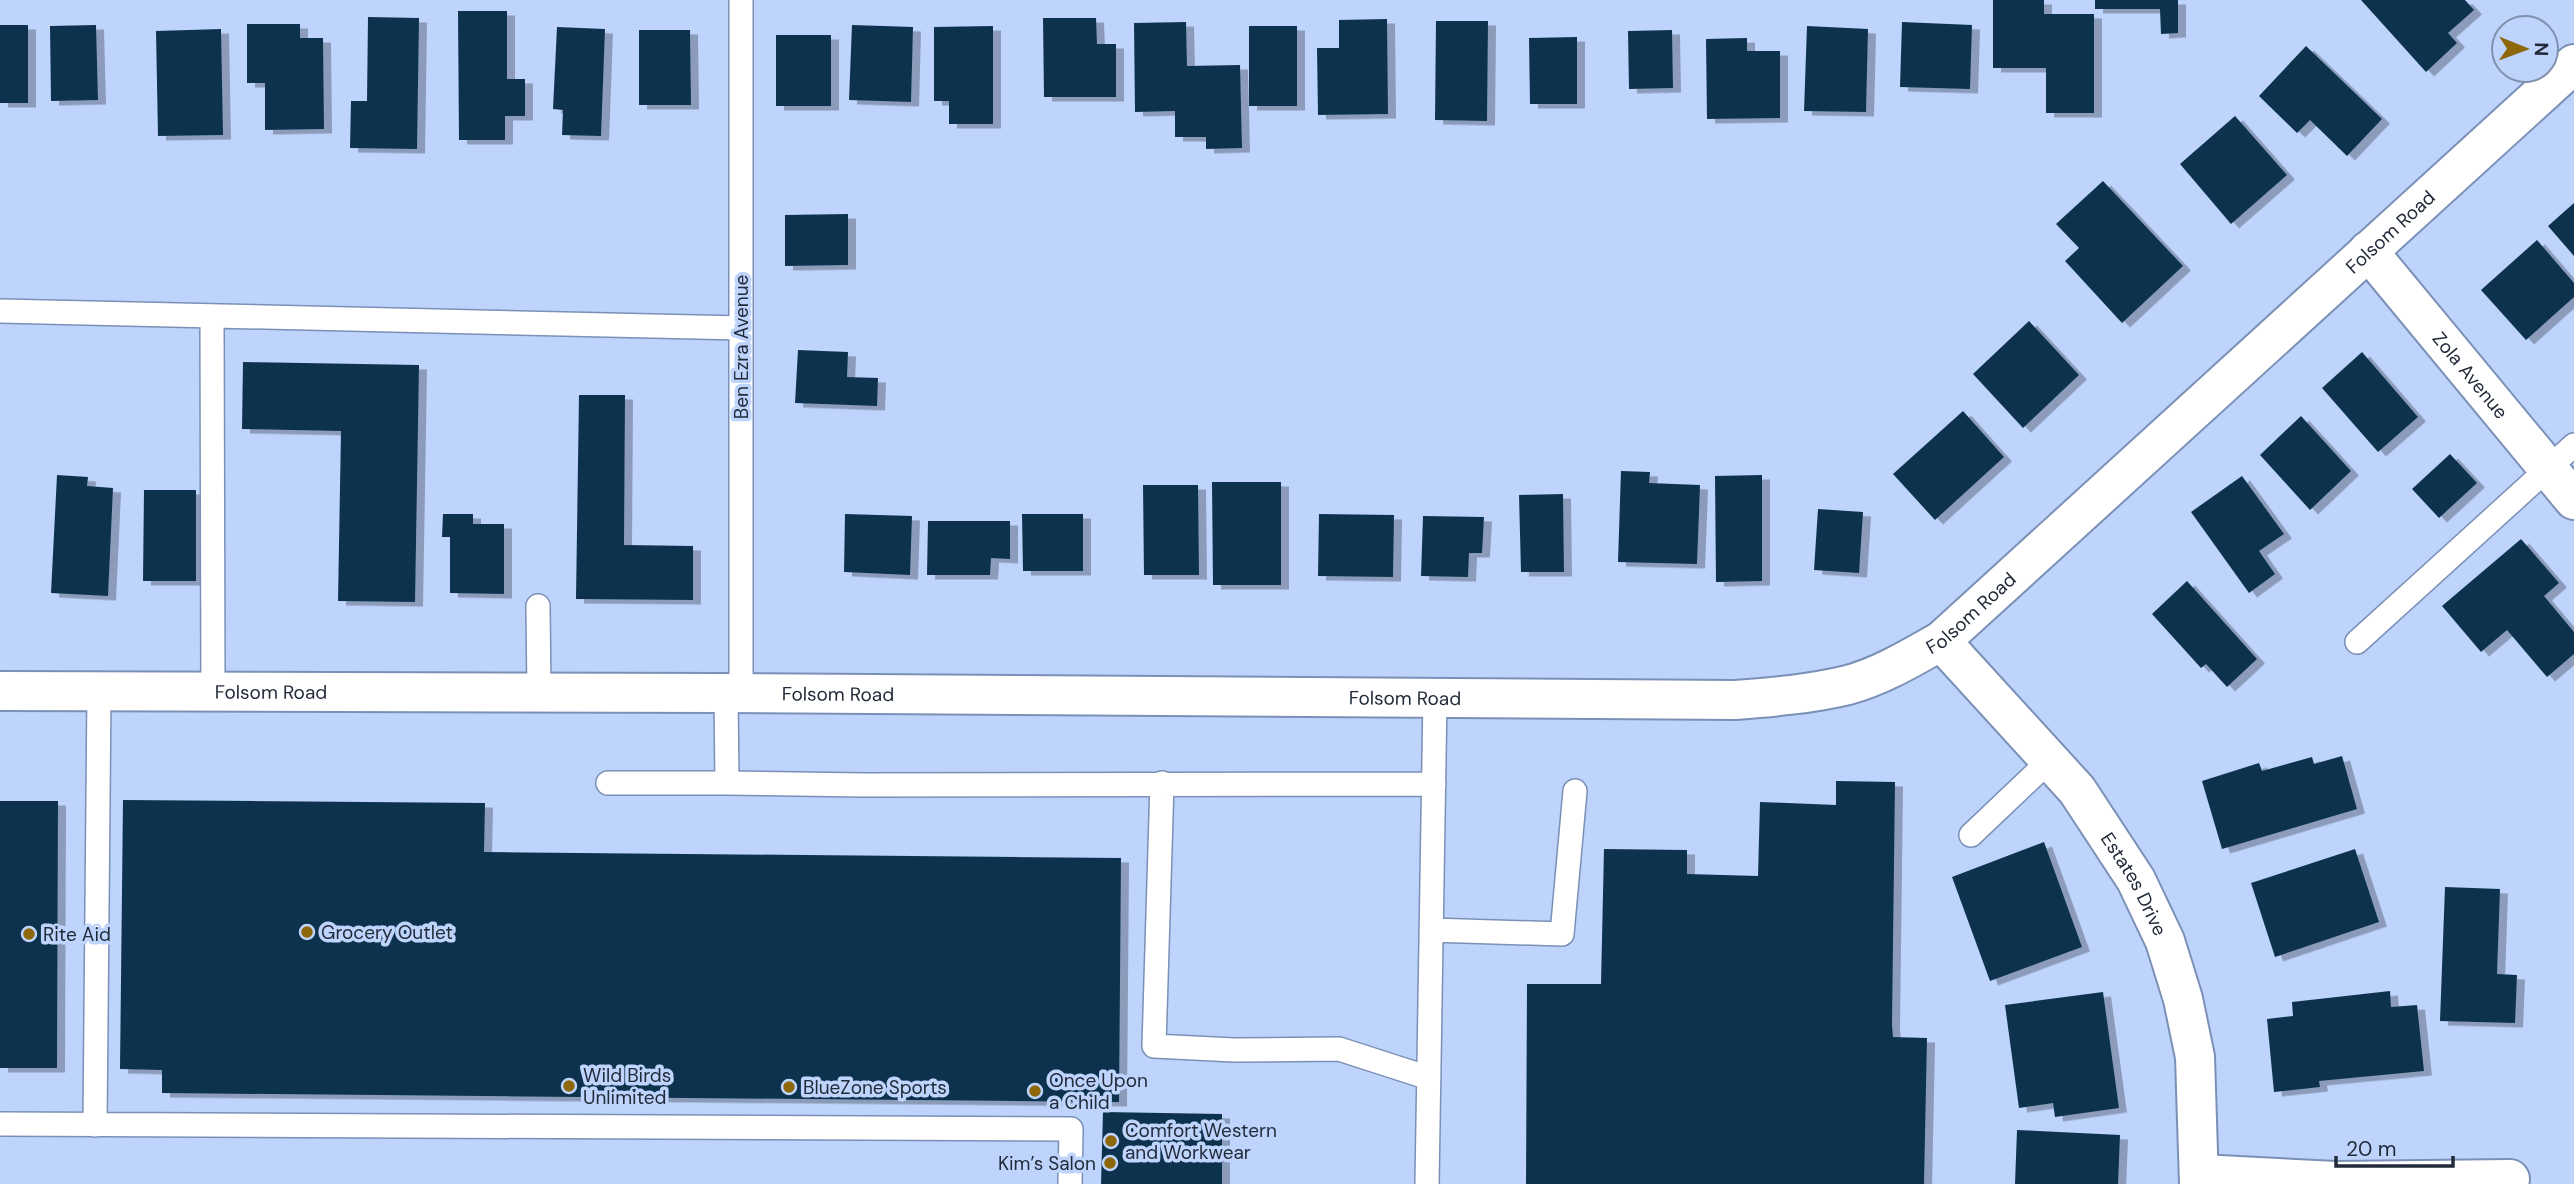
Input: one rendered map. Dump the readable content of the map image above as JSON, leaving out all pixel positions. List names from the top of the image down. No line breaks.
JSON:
{"streets":{"street":["Folsom Road","Zola Avenue","Estates Drive"],"lane":["Ben Ezra Avenue"]},"crossings":[["Folsom Road","Ben Ezra Avenue"],["Folsom Road","Zola Avenue"],["Folsom Road","Estates Drive"]],"places":["Grocery Outlet","Rite Aid","Wild Birds Unlimited","BlueZone Sports","Once Upon a Child","Comfort Western and Workwear","Kim’s Salon"],"scale_bar":"20 m","north":"right"}
